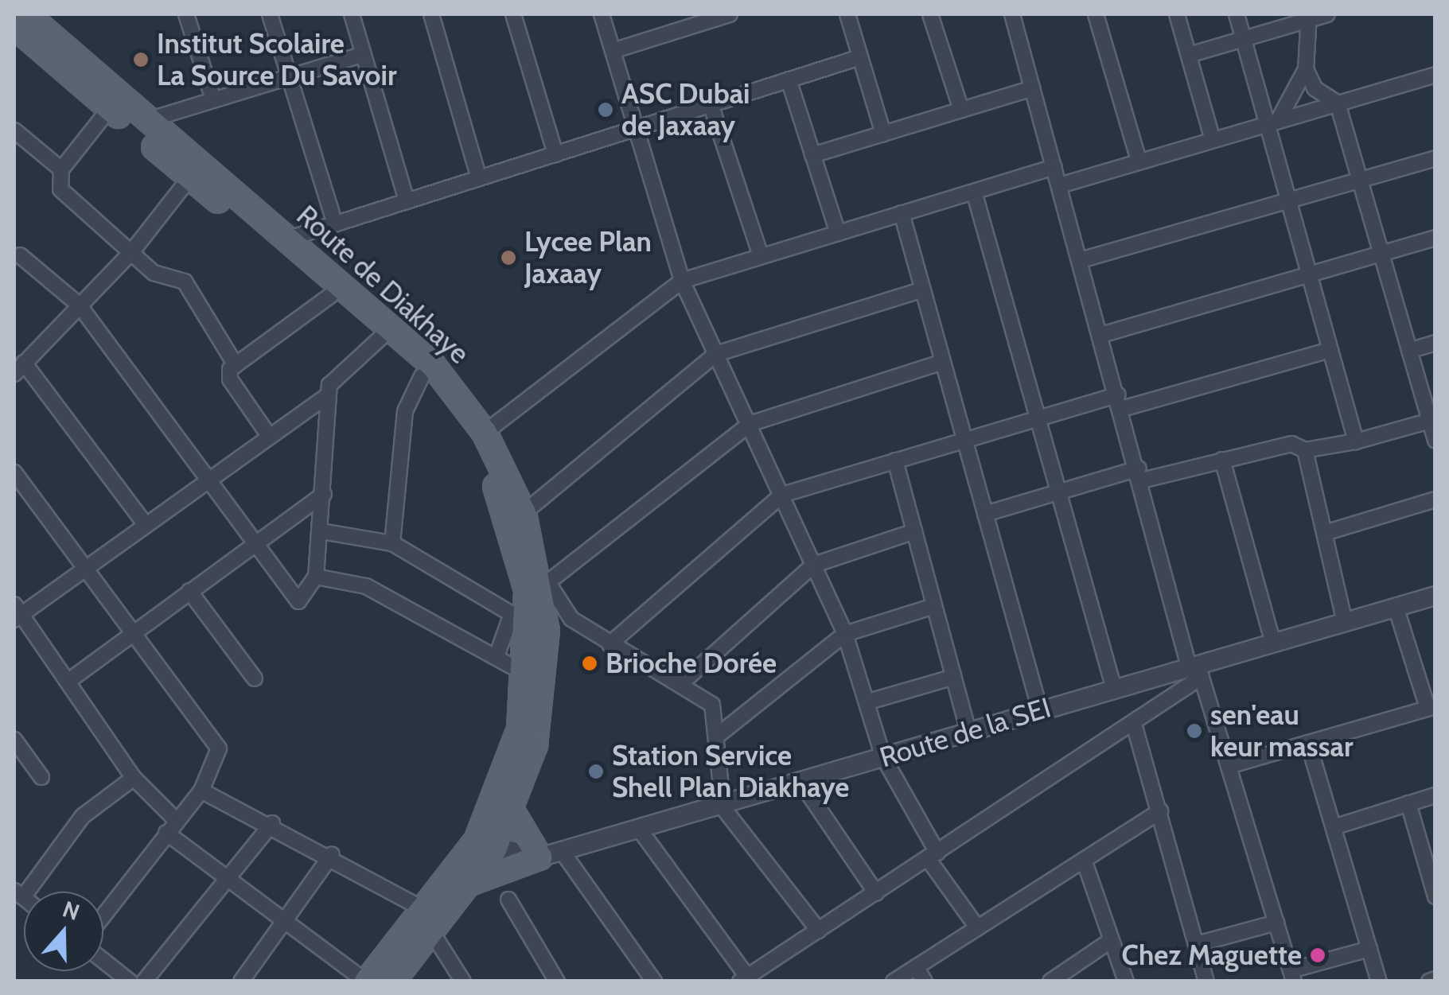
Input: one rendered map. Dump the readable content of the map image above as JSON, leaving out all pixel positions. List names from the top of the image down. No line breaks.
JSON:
{"streets":{"main road":["Route de Diakhaye"],"street":["Route de la SEI"]},"crossings":[["Route de Diakhaye","Route de la SEI"]],"places":["Institut Scolaire La Source Du Savoir","ASC Dubai de Jaxaay","Lycee Plan Jaxaay","Brioche Dorée","sen'eau keur massar","Station Service Shell Plan Diakhaye","Chez Maguette"],"north":"top"}
